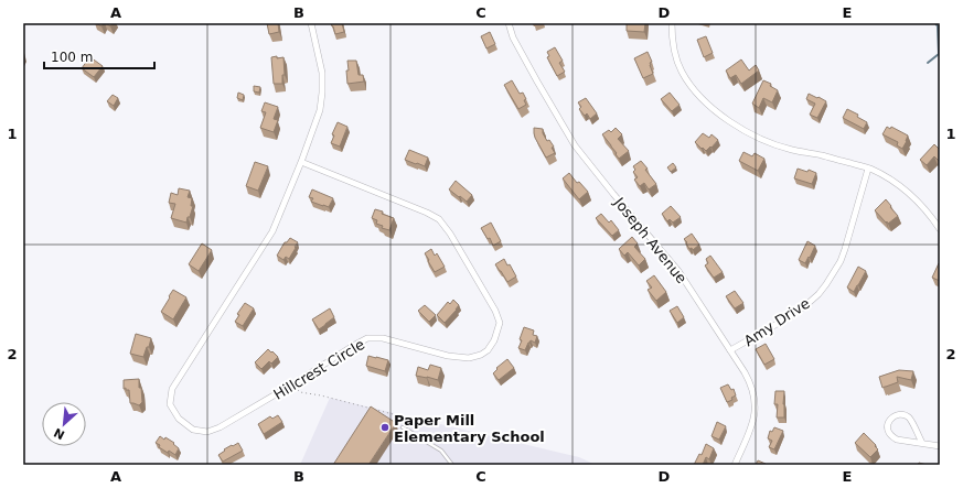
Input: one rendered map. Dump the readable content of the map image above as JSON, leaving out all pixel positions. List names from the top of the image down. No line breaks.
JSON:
{"streets":{"street":["Joseph Avenue","Amy Drive","Hillcrest Circle"]},"crossings":[["Joseph Avenue","Amy Drive"]],"places":["Paper Mill Elementary School"],"scale_bar":"100 m","north":"bottom left","grid":{"columns":["A","B","C","D","E"],"rows":["1","2"]}}
